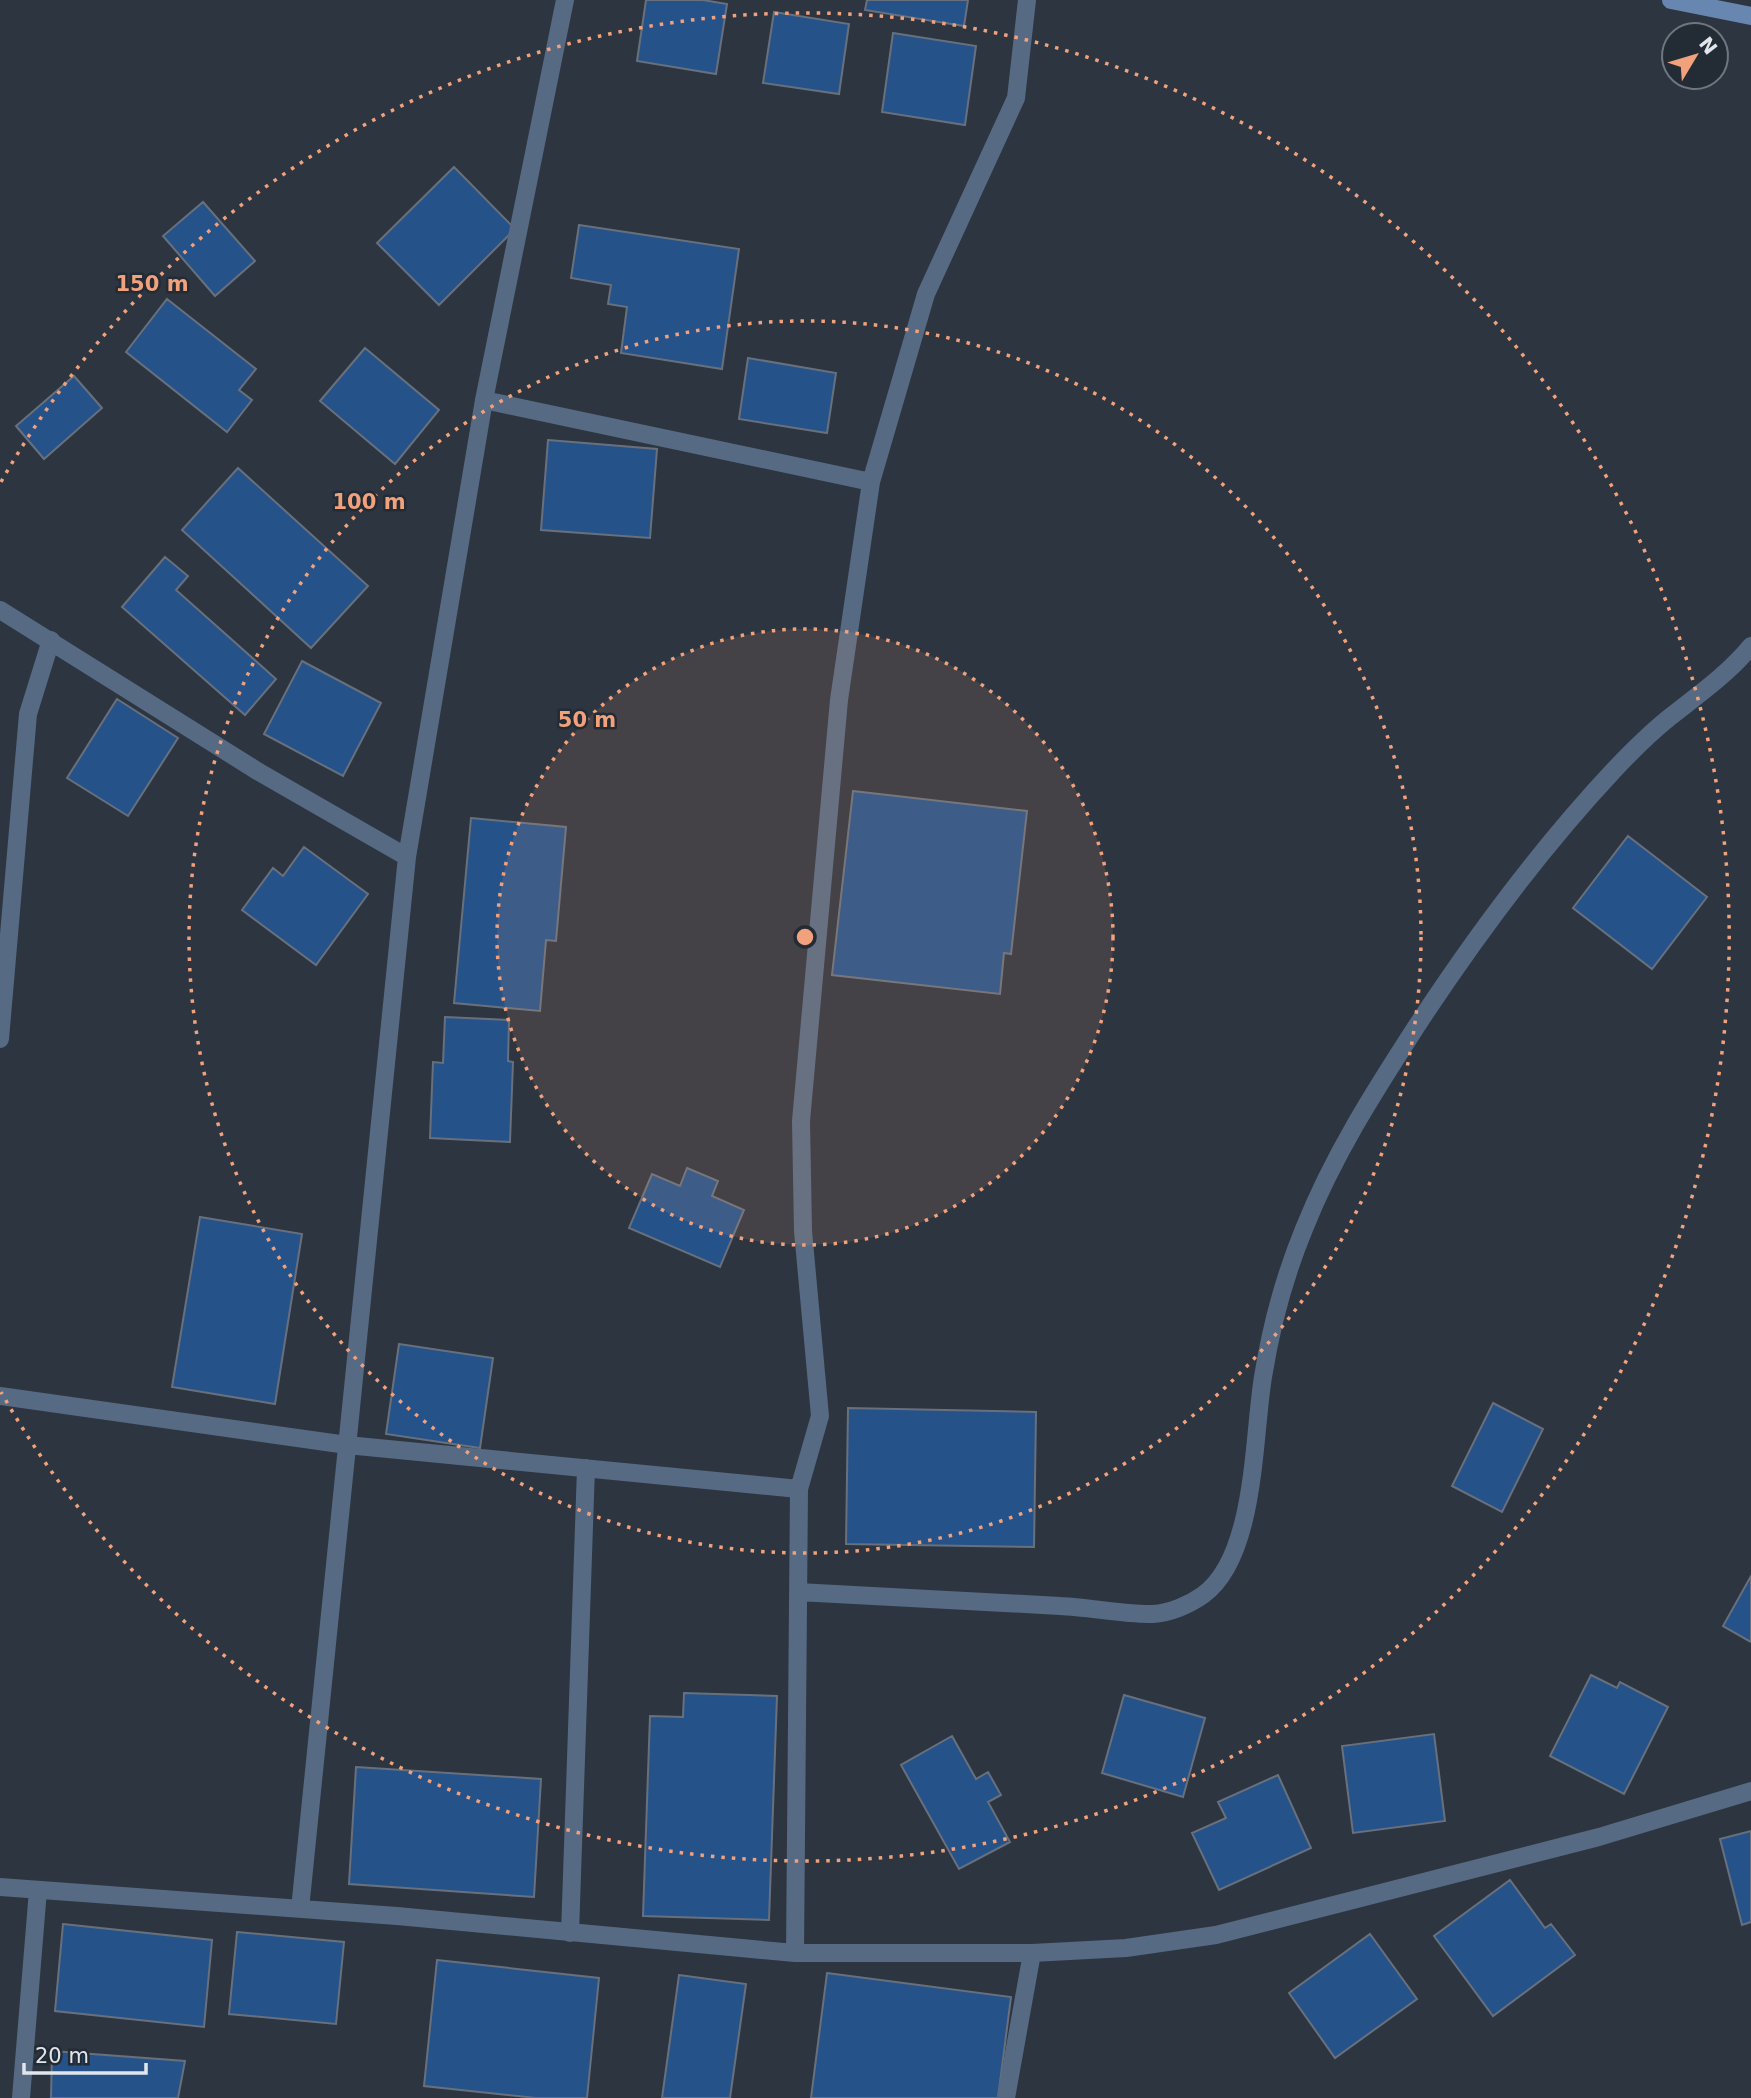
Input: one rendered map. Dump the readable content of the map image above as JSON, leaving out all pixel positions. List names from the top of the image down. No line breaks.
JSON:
{"scale_bar":"20 m","north":"top right","rings":["150 m","100 m","50 m"]}
